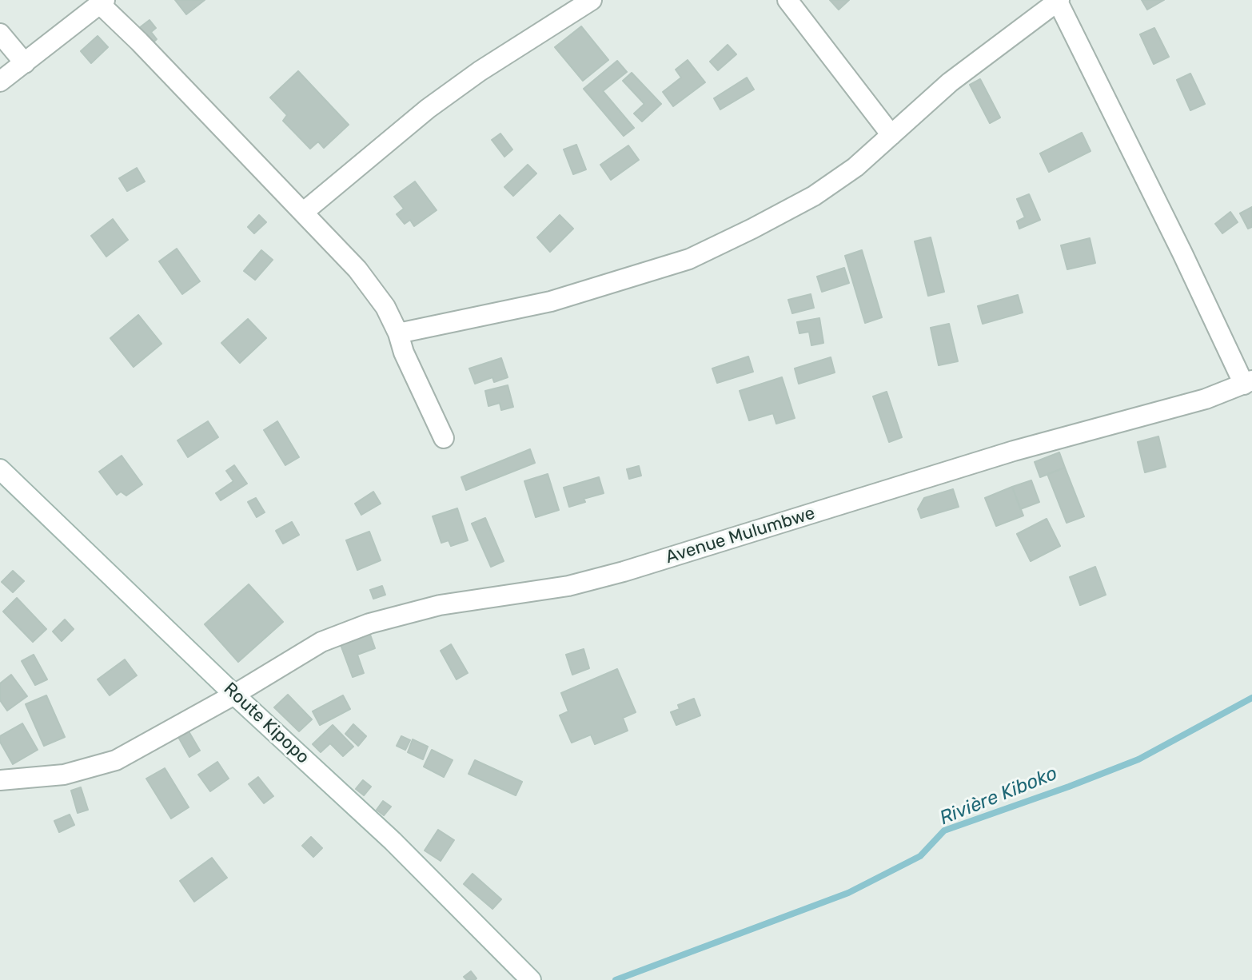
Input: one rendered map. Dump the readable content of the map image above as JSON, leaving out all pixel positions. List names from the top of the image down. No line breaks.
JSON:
{"streets":{"street":["Avenue Mulumbwe","Route Kipopo"]},"crossings":[["Avenue Mulumbwe","Route Kipopo"]],"water":["Rivière Kiboko"]}
